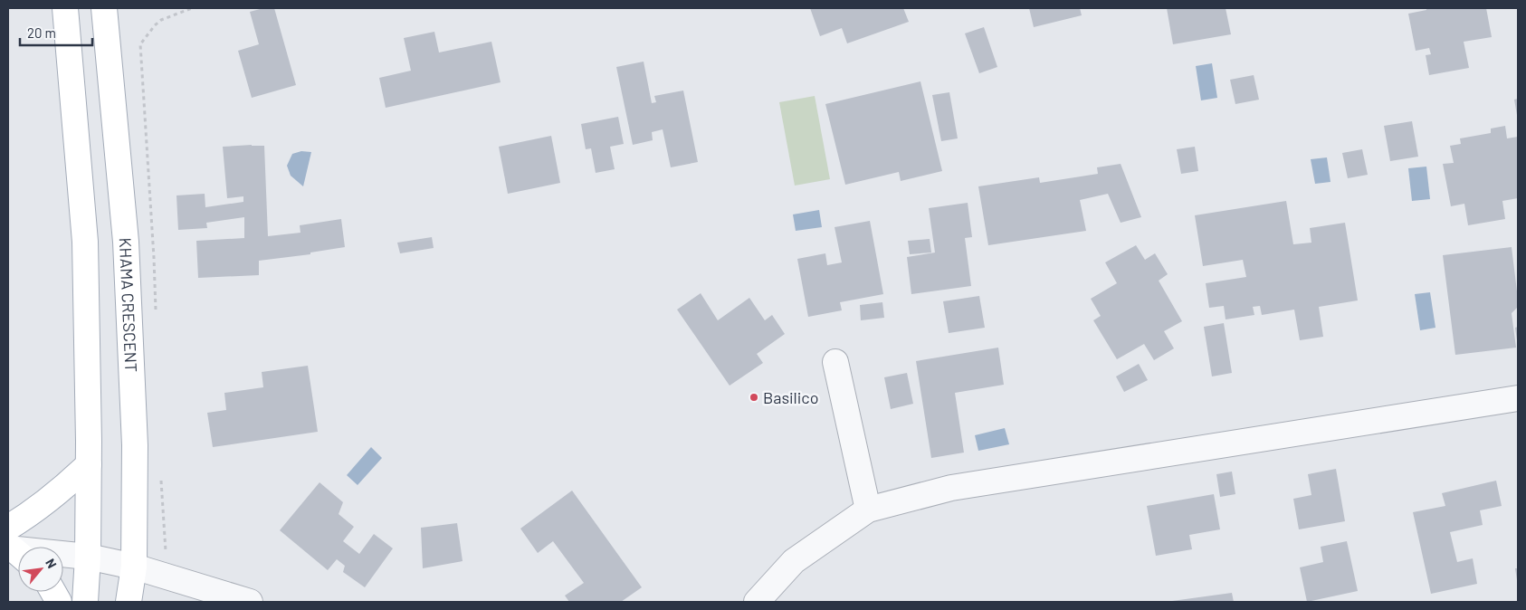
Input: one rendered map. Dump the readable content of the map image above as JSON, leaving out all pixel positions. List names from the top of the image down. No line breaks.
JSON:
{"streets":{"main road":["KHAMA CRESCENT"]},"places":["Basilico"],"scale_bar":"20 m","north":"top right"}
